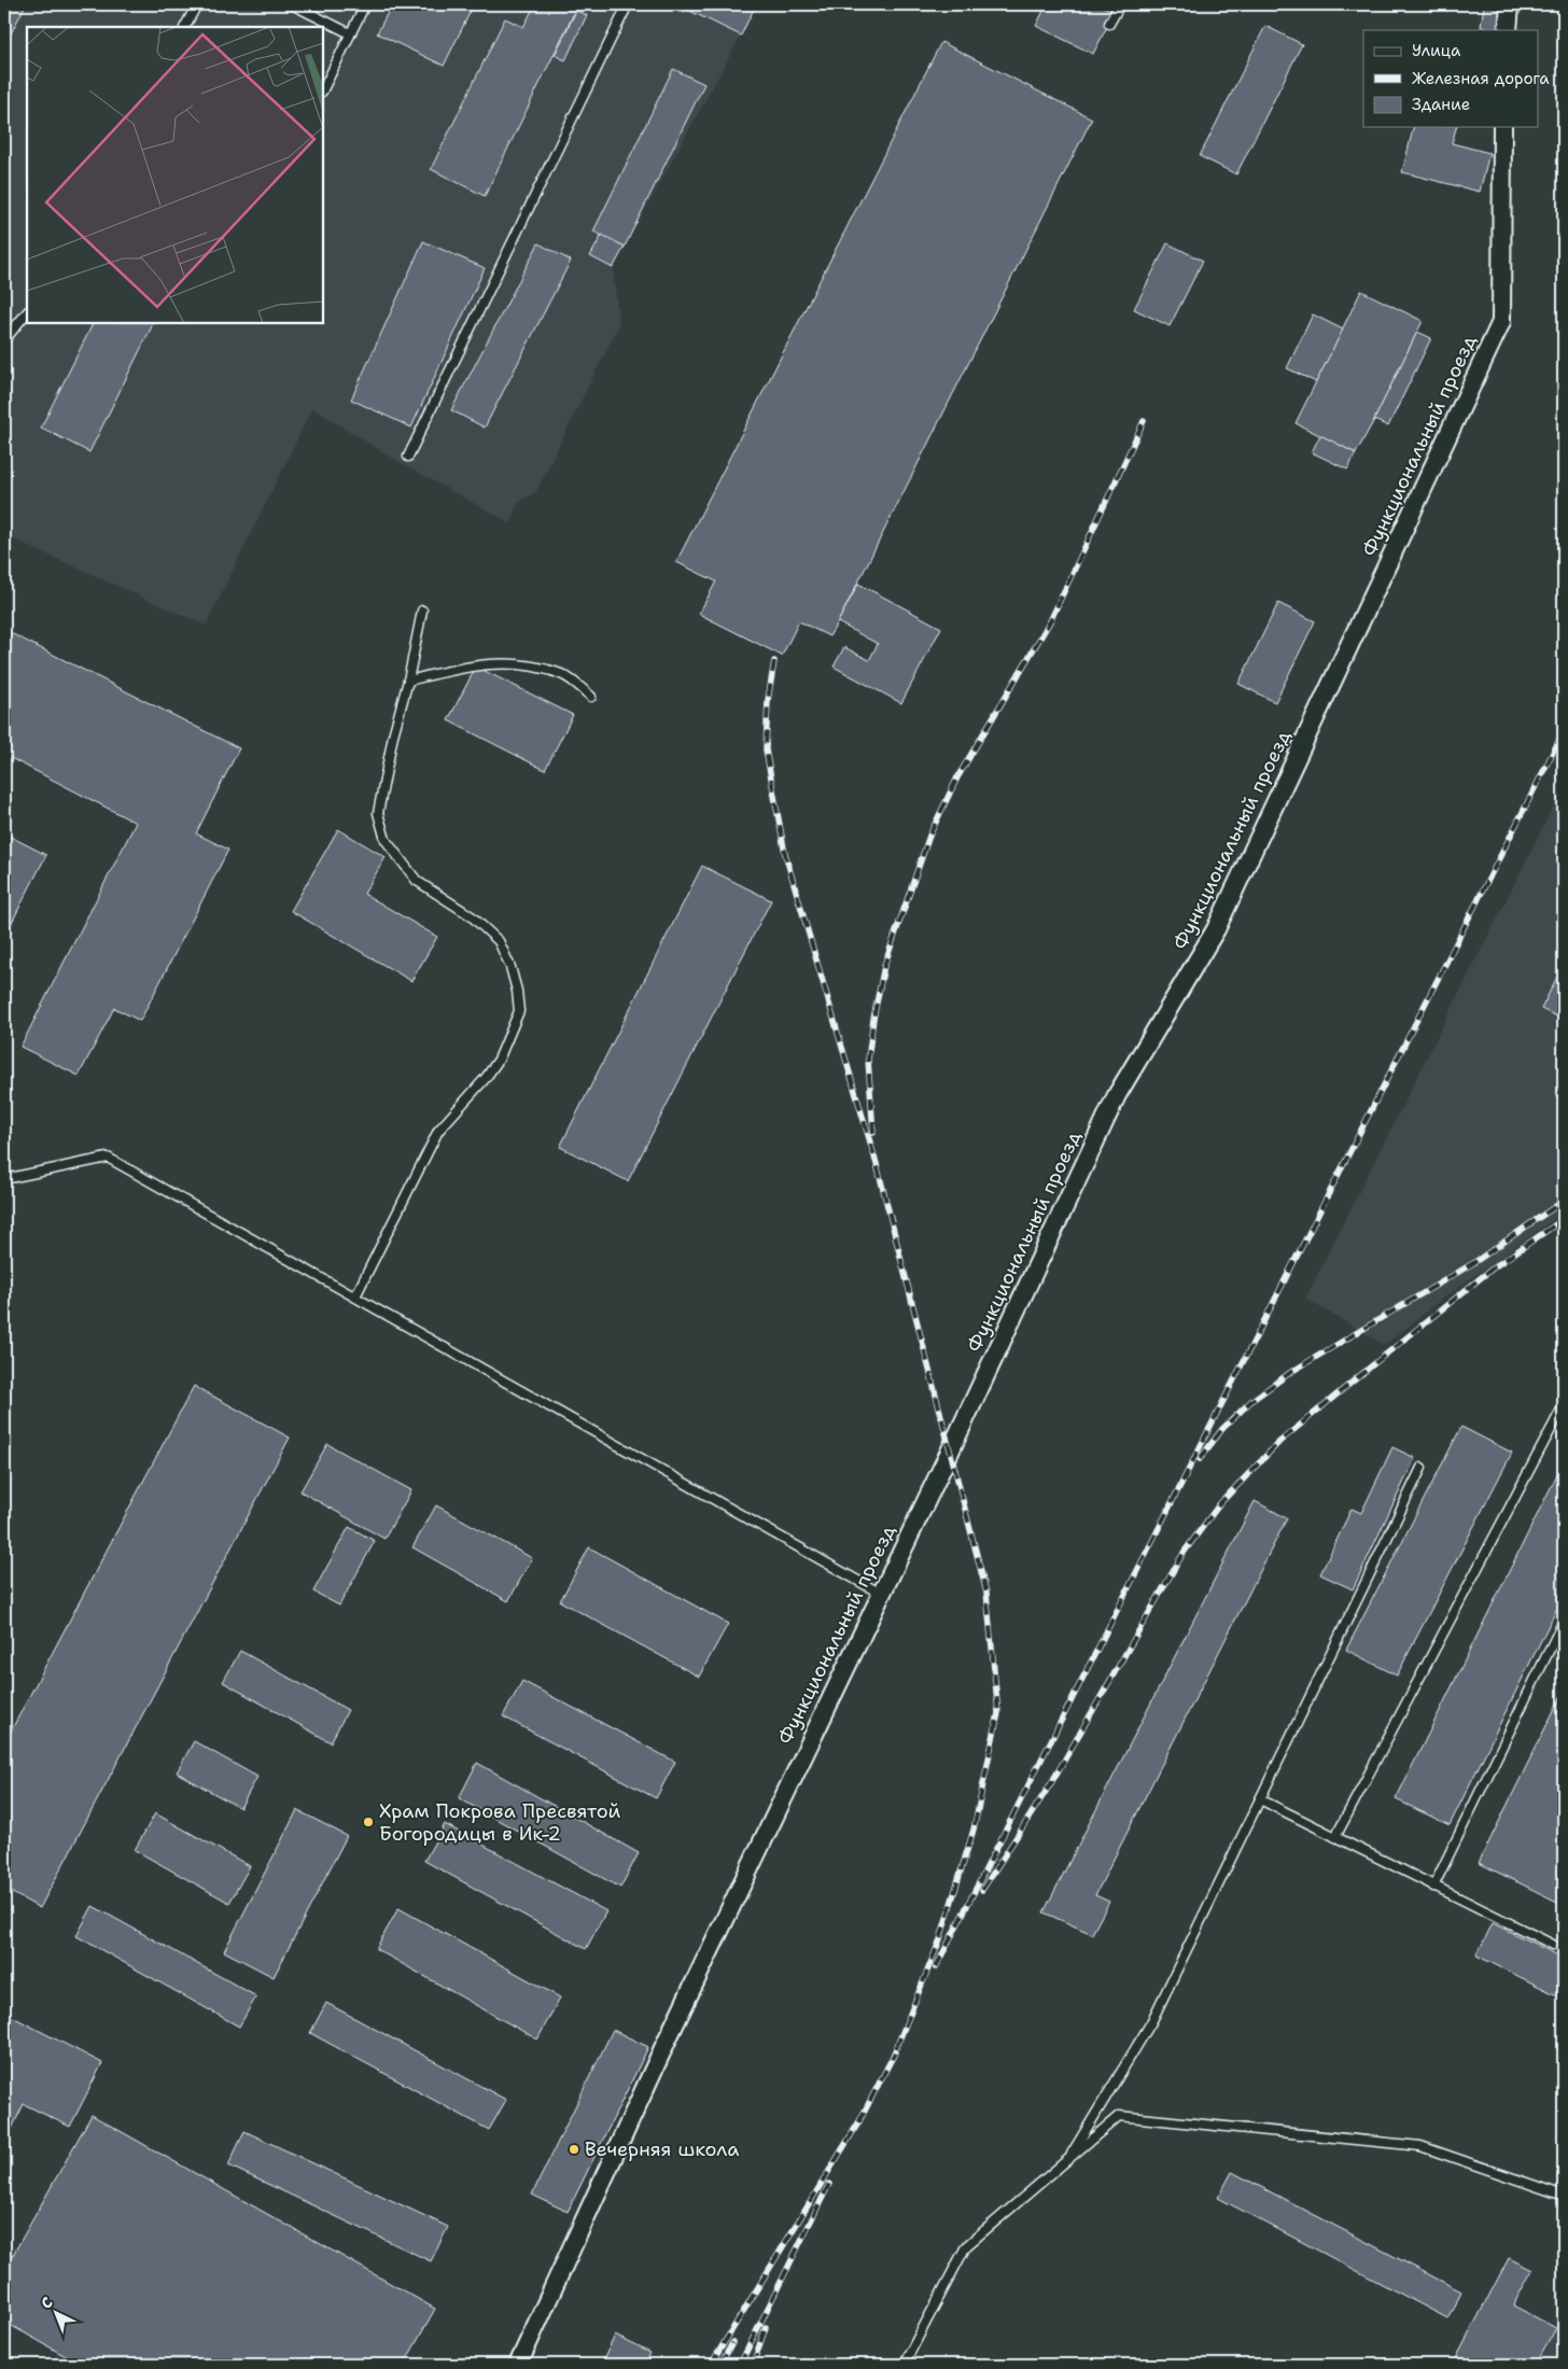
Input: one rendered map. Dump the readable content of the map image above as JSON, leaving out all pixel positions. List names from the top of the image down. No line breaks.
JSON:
{"streets":{"street":["Функциональный проезд"]},"places":["Храм Покрова Пресвятой Богородицы в Ик-2","Вечерняя школа"],"legend":["Улица","Железная дорога","Здание"],"north":"top left"}
